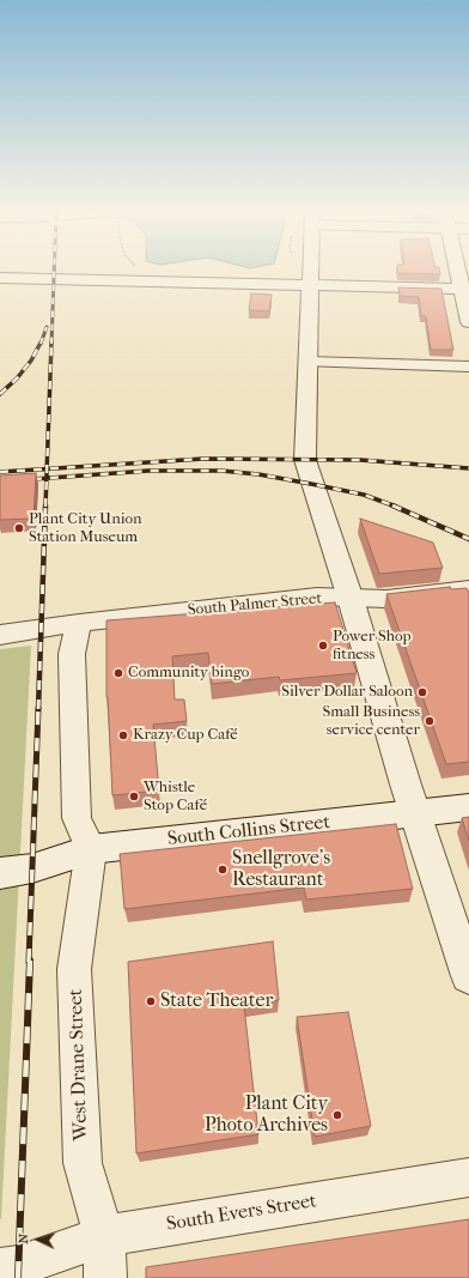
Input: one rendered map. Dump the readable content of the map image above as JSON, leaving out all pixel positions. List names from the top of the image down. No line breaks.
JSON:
{"streets":{"street":["South Palmer Street","South Collins Street","West Drane Street","South Evers Street"]},"crossings":[["South Collins Street","West Drane Street"],["West Drane Street","South Evers Street"]],"places":["Plant City Union Station Museum","Power Shop fitness","Community bingo","Silver Dollar Saloon","Small Business service center","Krazy Cup Café","Whistle Stop Café","Snellgrove's Restaurant","State Theater","Plant City Photo Archives"],"north":"left"}
